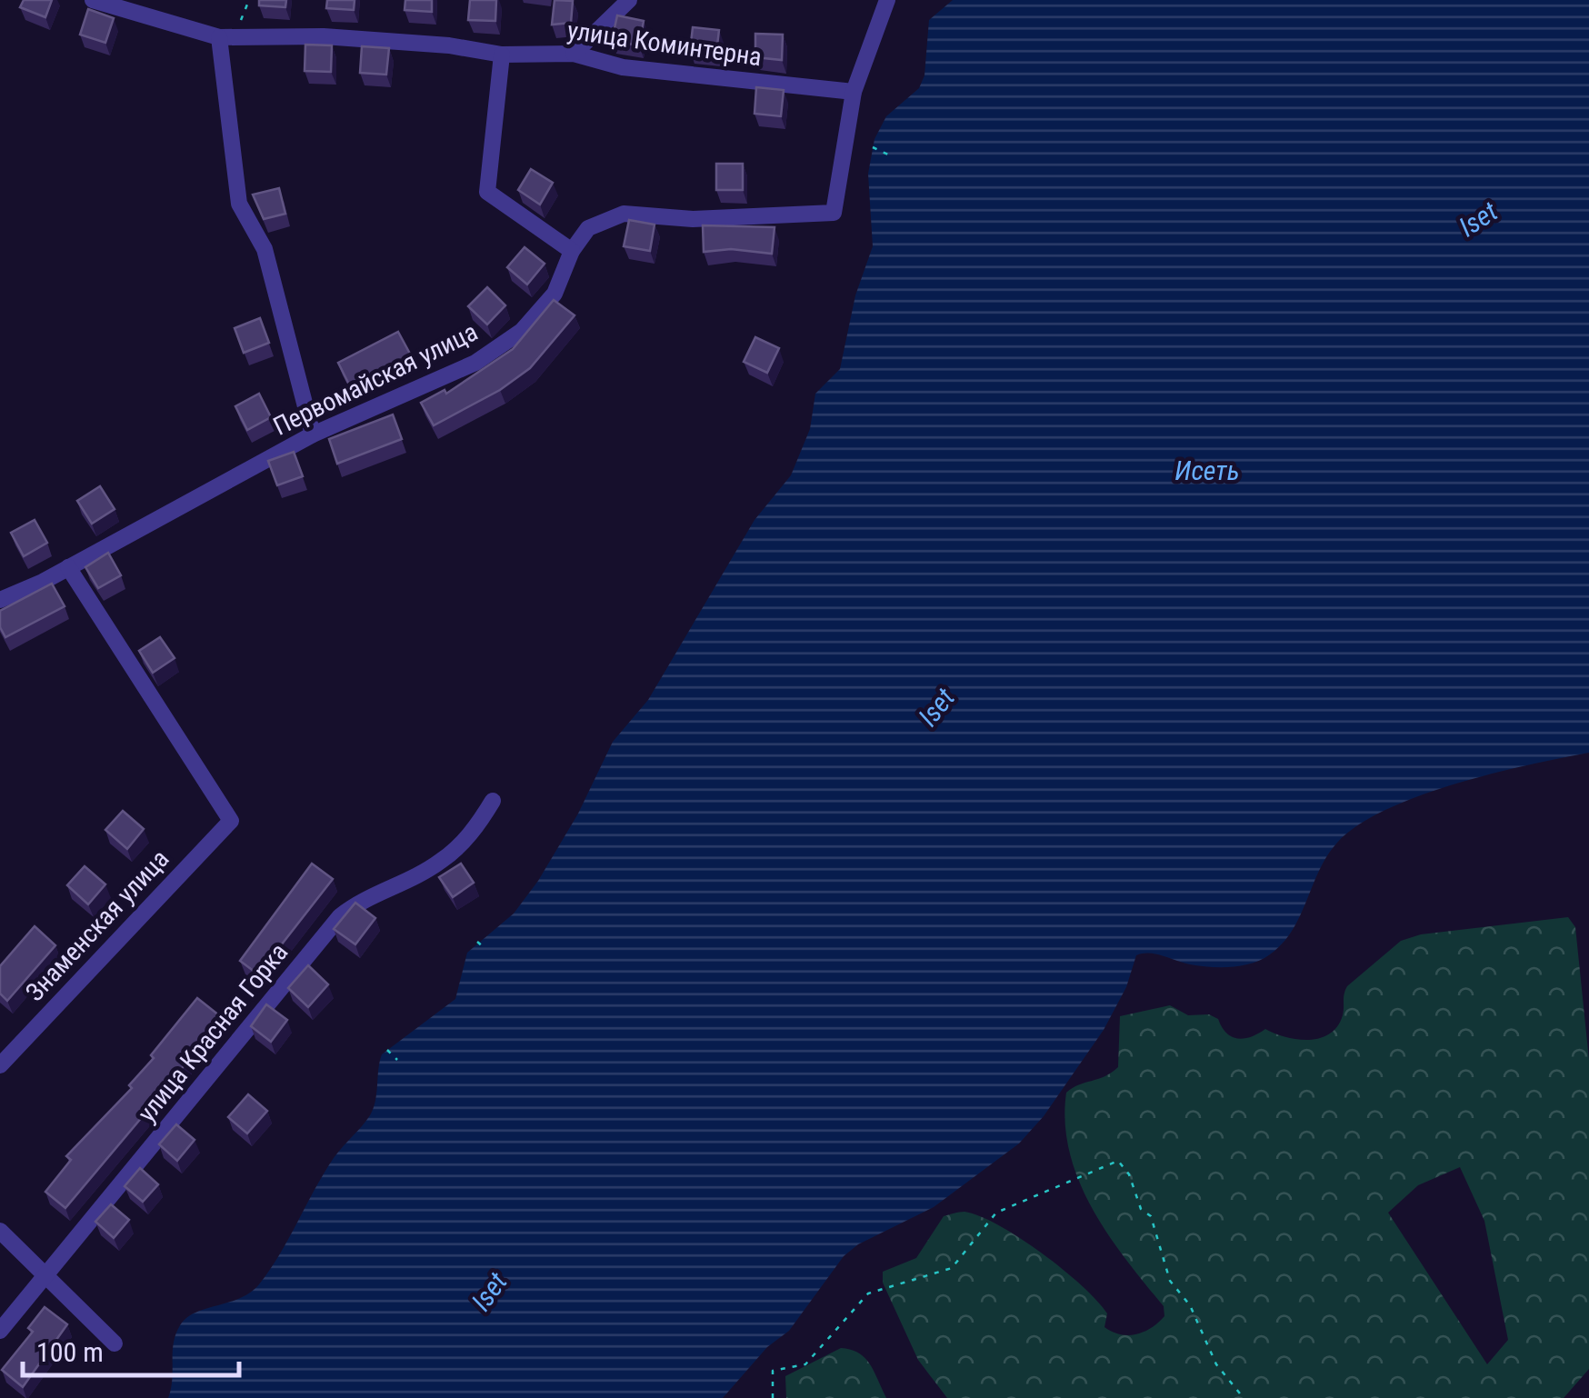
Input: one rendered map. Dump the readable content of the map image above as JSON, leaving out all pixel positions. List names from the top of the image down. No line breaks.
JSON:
{"streets":{"street":["улица Коминтерна","Первомайская улица","Знаменская улица","улица Красная Горка"]},"crossings":[["Первомайская улица","Знаменская улица"]],"water":["Iset","Исеть"],"scale_bar":"100 m"}
